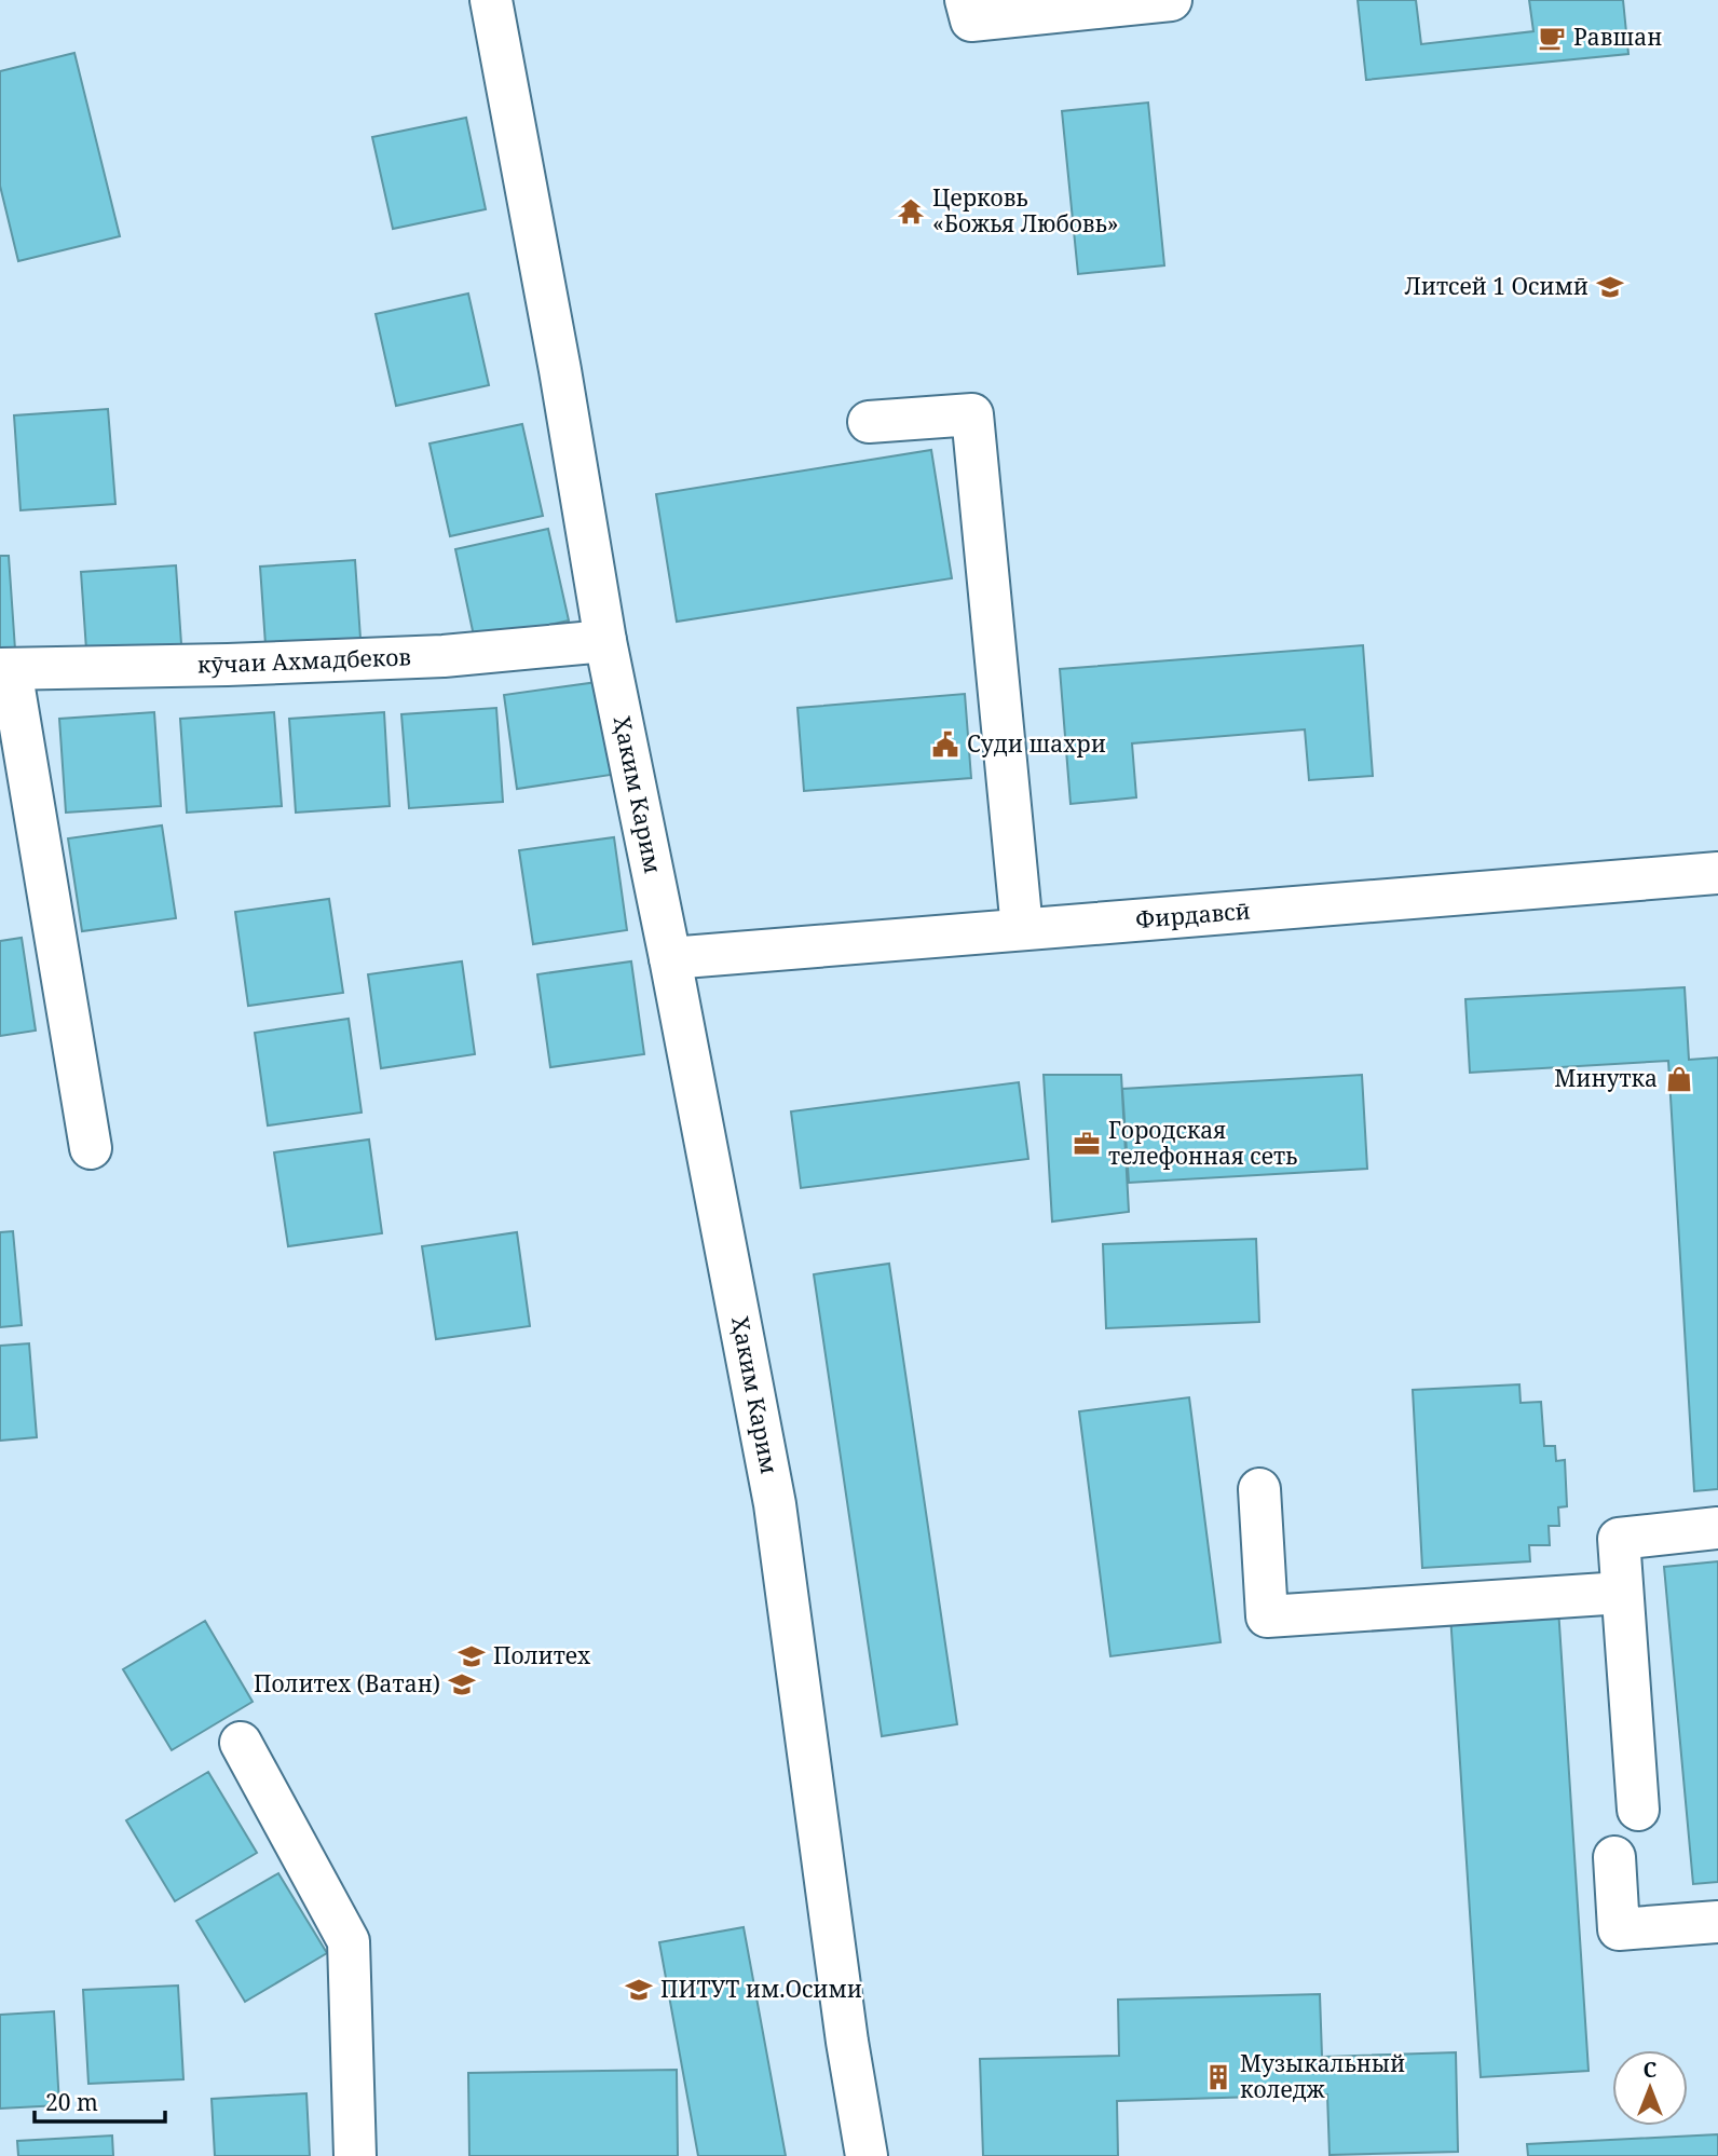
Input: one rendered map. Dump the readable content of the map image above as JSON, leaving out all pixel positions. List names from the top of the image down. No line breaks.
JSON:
{"streets":{"street":["кӯчаи Ахмадбеков","Ҳаким Карим","Фирдавсӣ"]},"crossings":[["кӯчаи Ахмадбеков","Ҳаким Карим"],["Ҳаким Карим","Фирдавсӣ"]],"places":{"cafe":["Равшан"],"temple":["Церковь «Божья Любовь»"],"school or university":["Литсей 1 Осимӣ","Политех","Политех (Ватан)","ПИТУТ им.Осими"],"public building":["Суди шахри"],"shop":["Минутка"],"office":["Городская телефонная сеть"],"building":["Музыкальный коледж"]},"scale_bar":"20 m","north":"top"}
